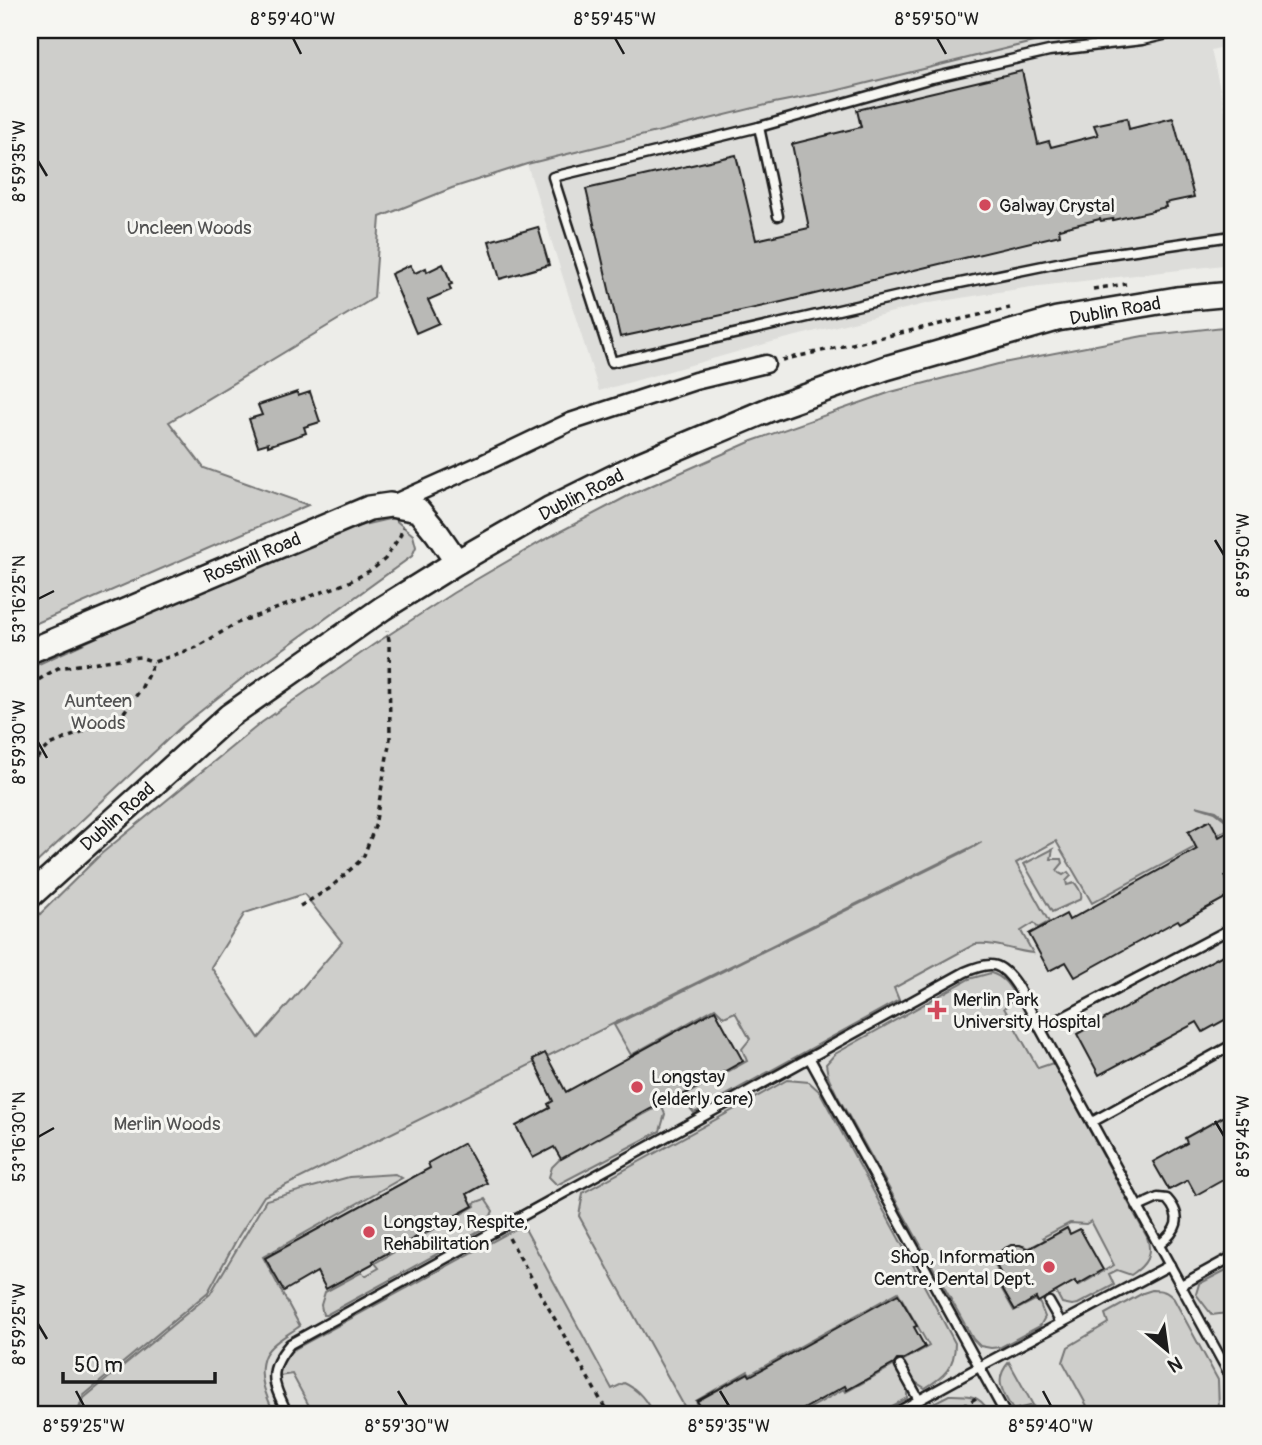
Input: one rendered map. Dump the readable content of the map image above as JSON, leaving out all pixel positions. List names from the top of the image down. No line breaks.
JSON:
{"streets":{"main road":["Dublin Road","Rosshill Road"]},"parks":["Uncleen Woods","Aunteen Woods","Merlin Woods"],"places":{"other":["Galway Crystal","Longstay (elderly care)","Longstay, Respite, Rehabilitation","Shop, Information Centre, Dental Dept."],"health":["Merlin Park University Hospital"]},"scale_bar":"50 m","north":"bottom right","coordinates":["8°59'40\"W","8°59'45\"W","8°59'50\"W","8°59'35\"W","53°16'25\"N","8°59'30\"W","53°16'30\"N","8°59'25\"W"]}
